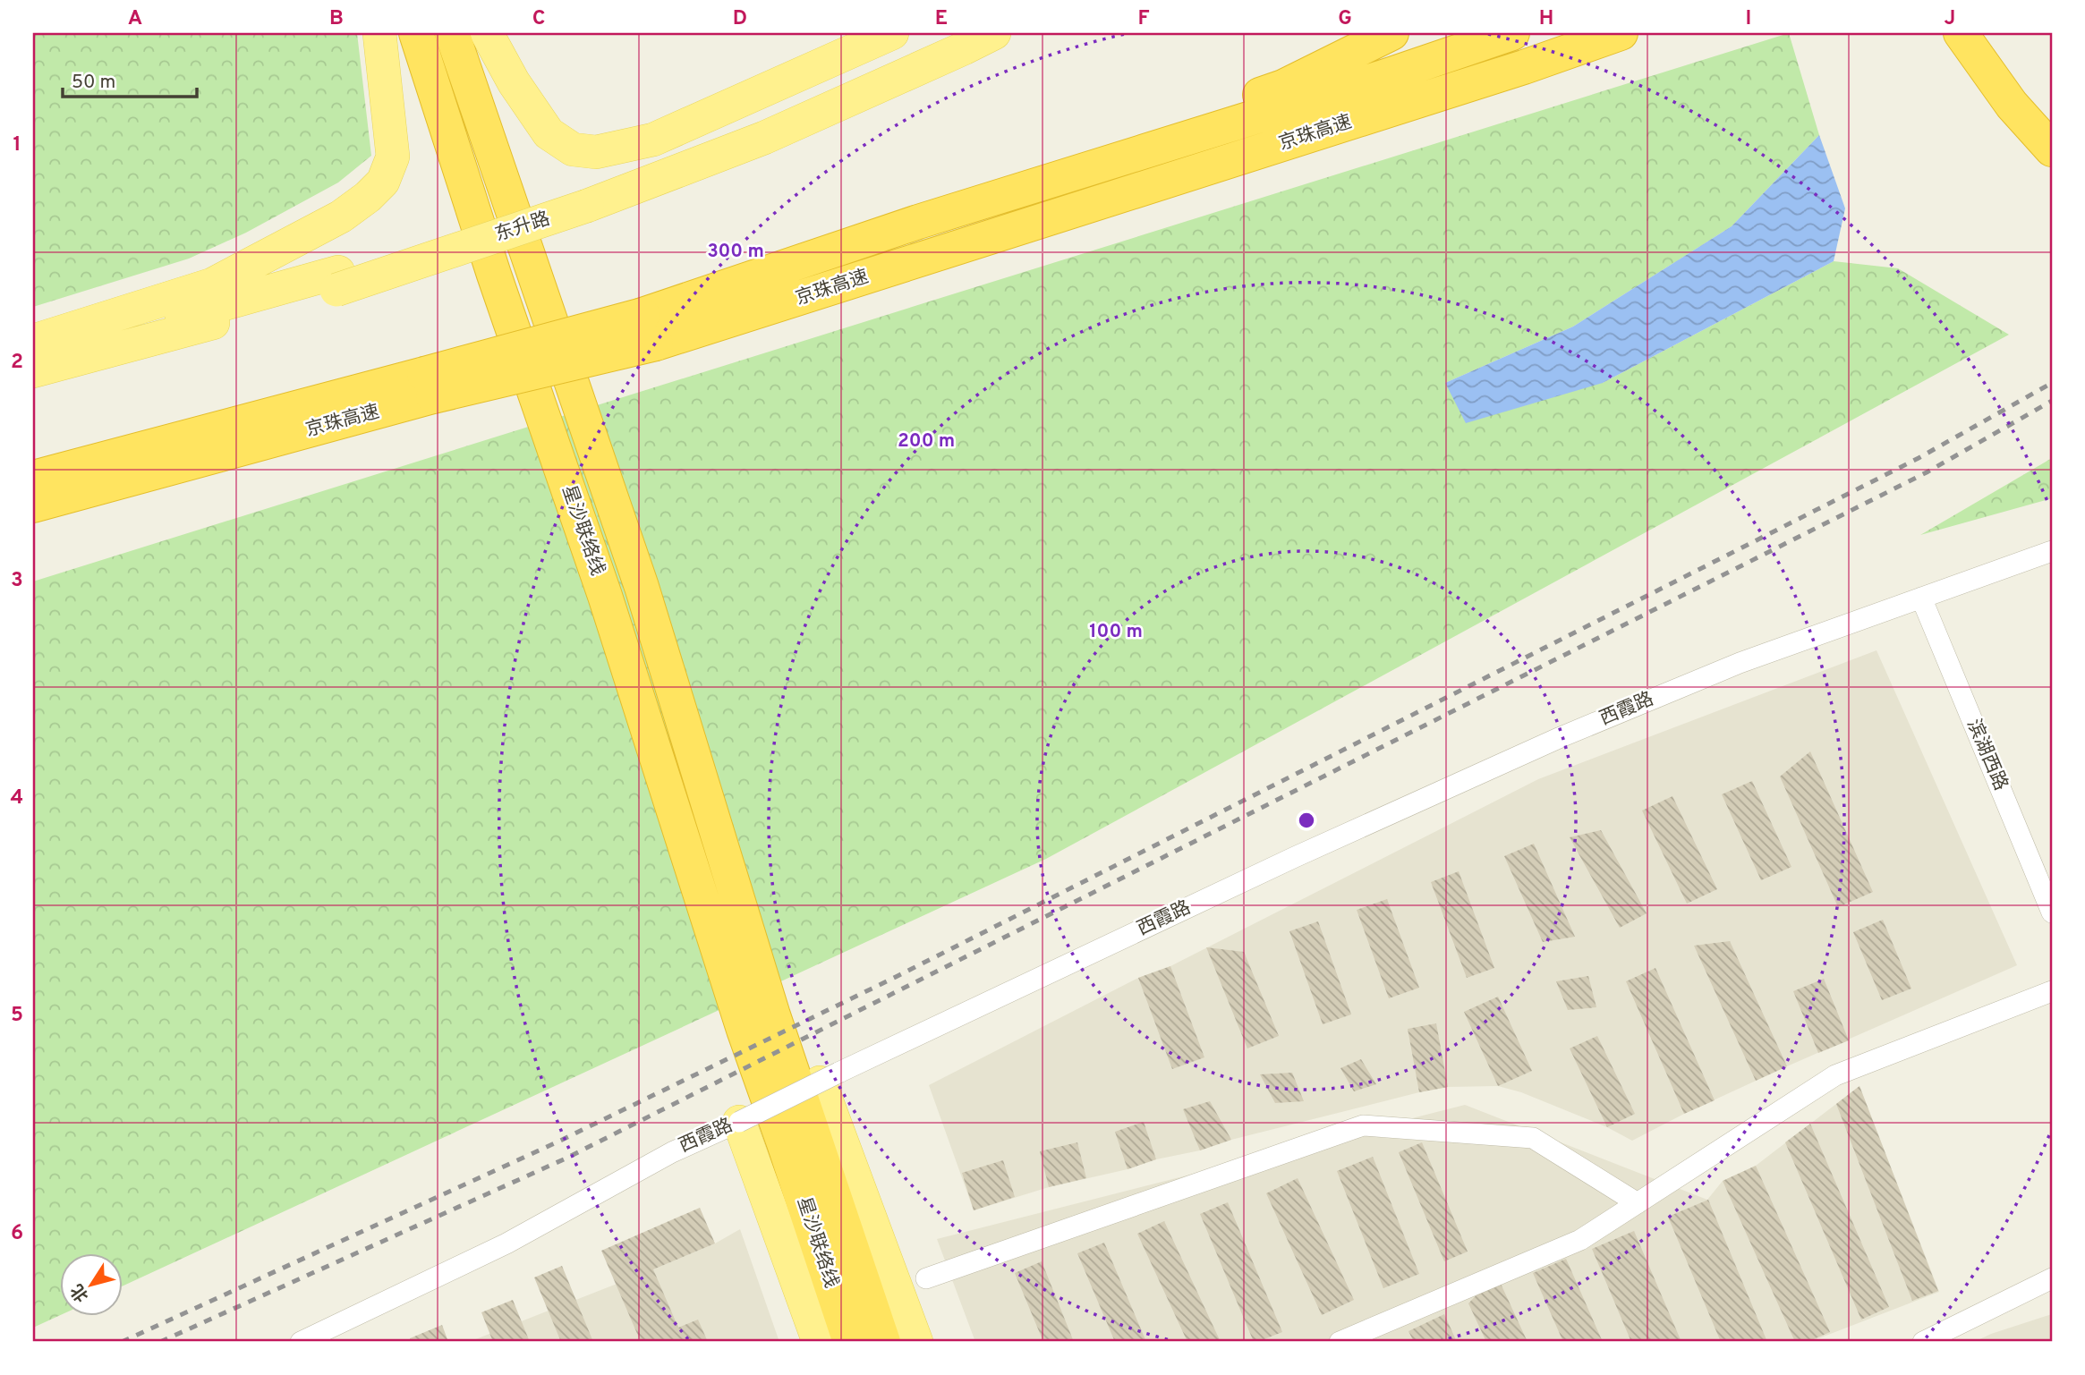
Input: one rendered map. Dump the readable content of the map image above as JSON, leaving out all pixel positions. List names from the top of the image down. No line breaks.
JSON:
{"streets":{"highway":["京珠高速","星沙联络线"],"main road":["东升路"],"street":["西霞路","滨湖西路"]},"crossings":[["西霞路","滨湖西路"]],"scale_bar":"50 m","north":"bottom left","grid":{"columns":["A","B","C","D","E","F","G","H","I","J"],"rows":["1","2","3","4","5","6"]},"rings":["300 m","200 m","100 m"]}
